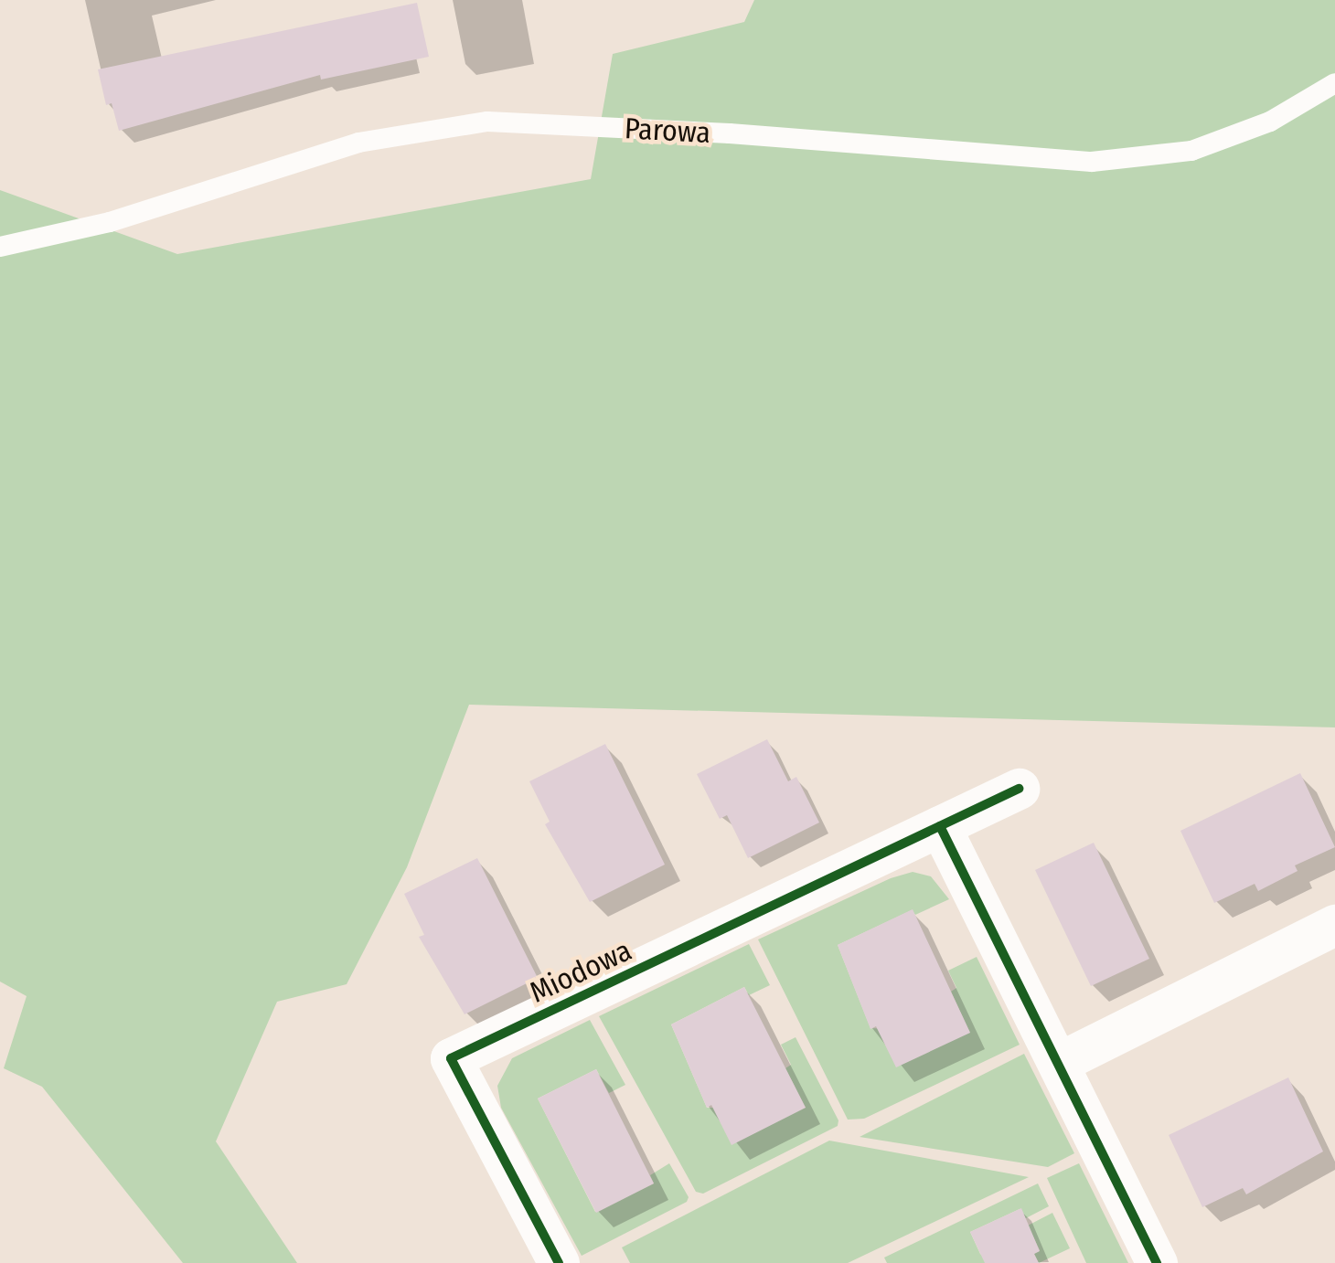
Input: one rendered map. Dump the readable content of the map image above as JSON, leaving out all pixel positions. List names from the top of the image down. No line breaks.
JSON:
{"streets":{"street":["Miodowa"],"lane":["Parowa"]}}
